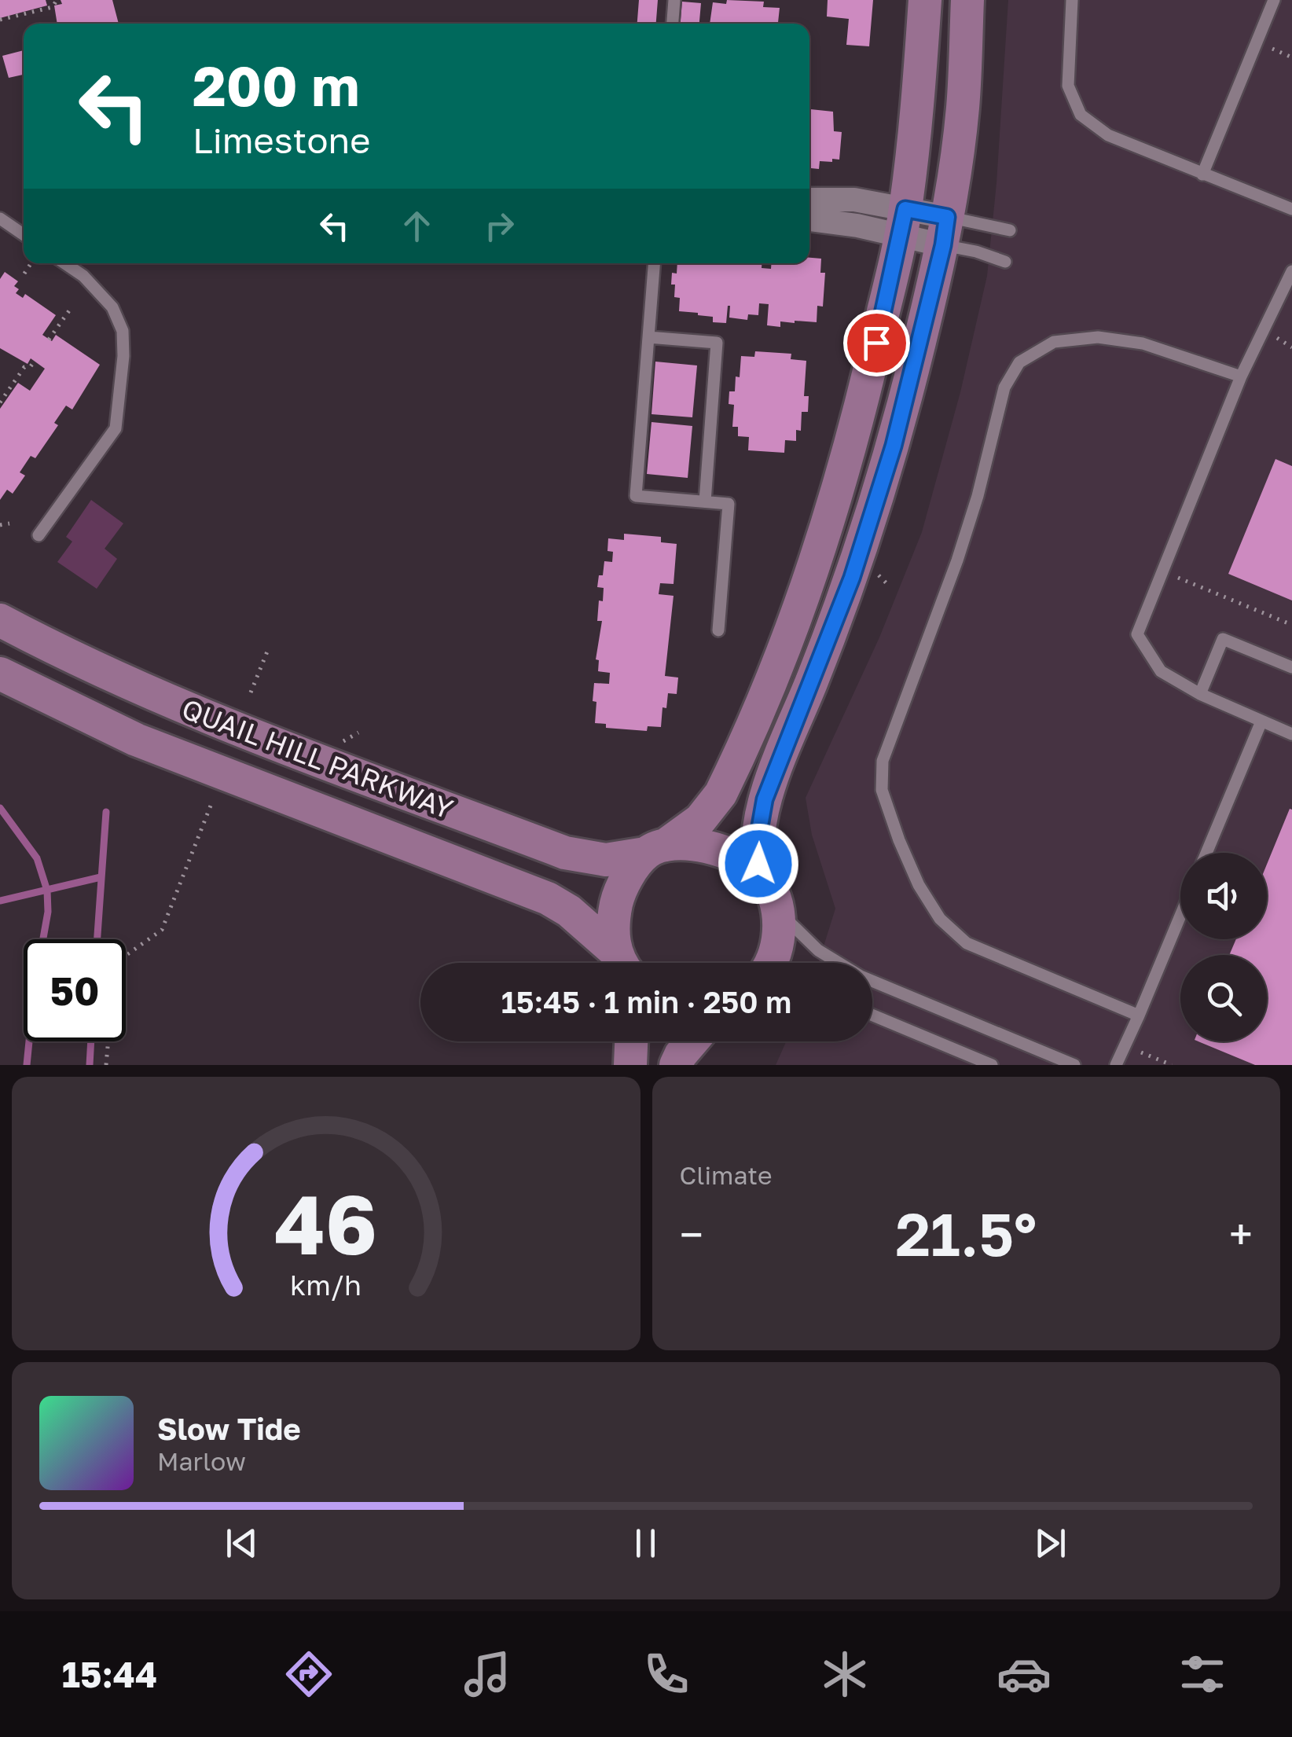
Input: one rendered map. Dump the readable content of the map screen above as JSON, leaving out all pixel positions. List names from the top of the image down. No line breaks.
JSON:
{"streets":{"main road":["QUAIL HILL PARKWAY"]},"page":{"turn":["200 m","Limestone"],"limit":"50","trip":"15:45 · 1 min · 250 m","tile":"Climate","heat":["−","21.5°","+"],"song":["Slow Tide","Marlow"],"tabs":"15:44","gauge":["46","km/h"]}}
